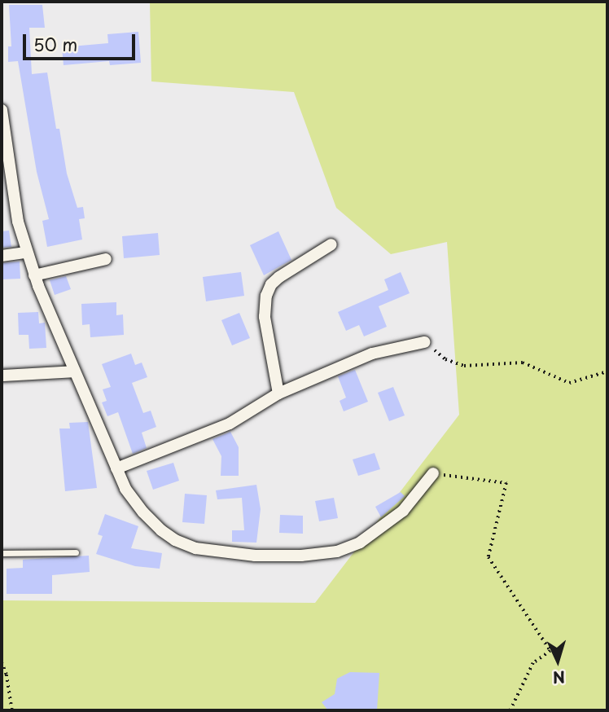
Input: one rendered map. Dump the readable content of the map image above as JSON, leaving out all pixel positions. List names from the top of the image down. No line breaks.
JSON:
{"scale_bar":"50 m","north":"bottom"}
